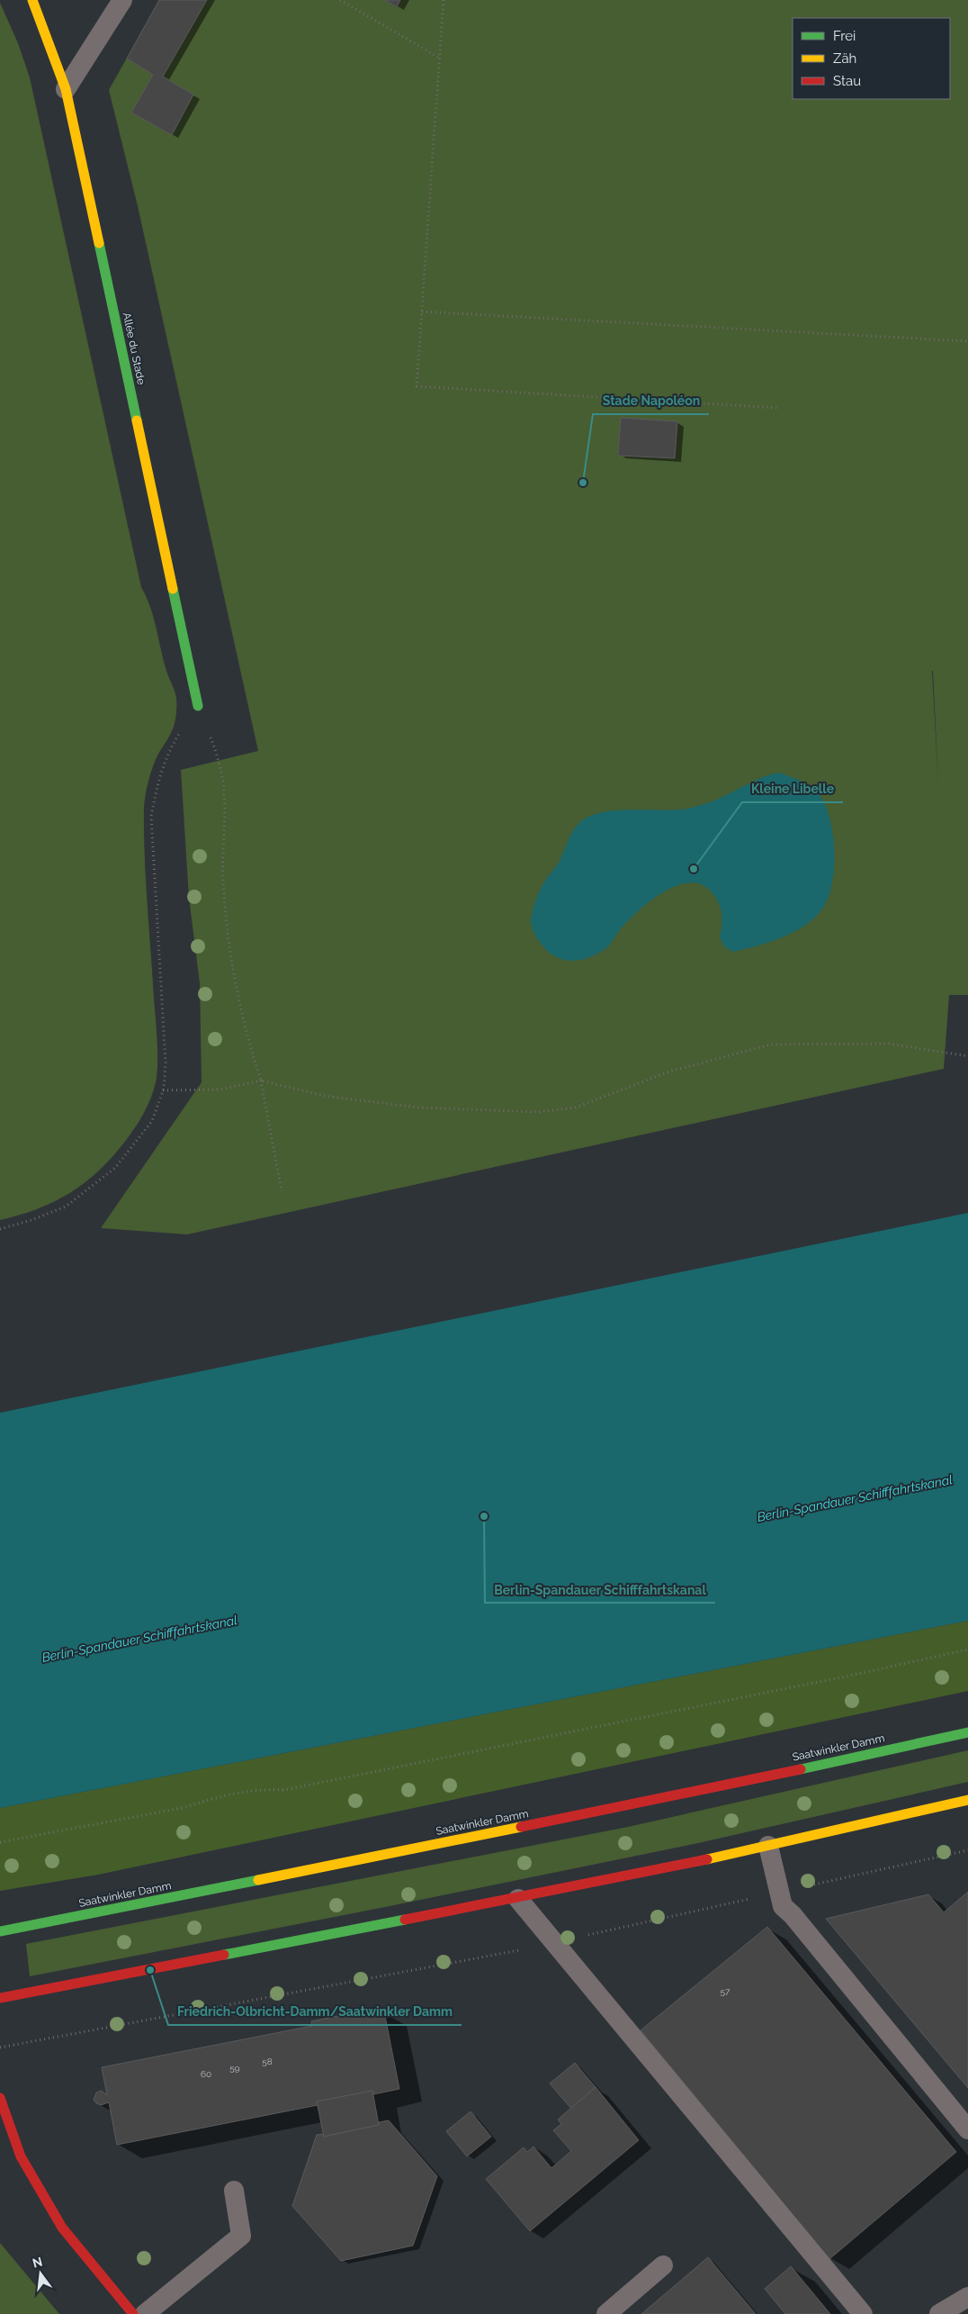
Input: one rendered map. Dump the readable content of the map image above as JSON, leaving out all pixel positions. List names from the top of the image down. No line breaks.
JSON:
{"streets":{"main road":["Allée du Stade","Saatwinkler Damm"]},"water":["Berlin-Spandauer Schifffahrtskanal"],"places":["Stade Napoléon","Kleine Libelle","Berlin-Spandauer Schifffahrtskanal","Friedrich-Olbricht-Damm/Saatwinkler Damm"],"house_numbers":["57","58","59","60"],"legend":["Frei","Zäh","Stau"],"north":"top"}
